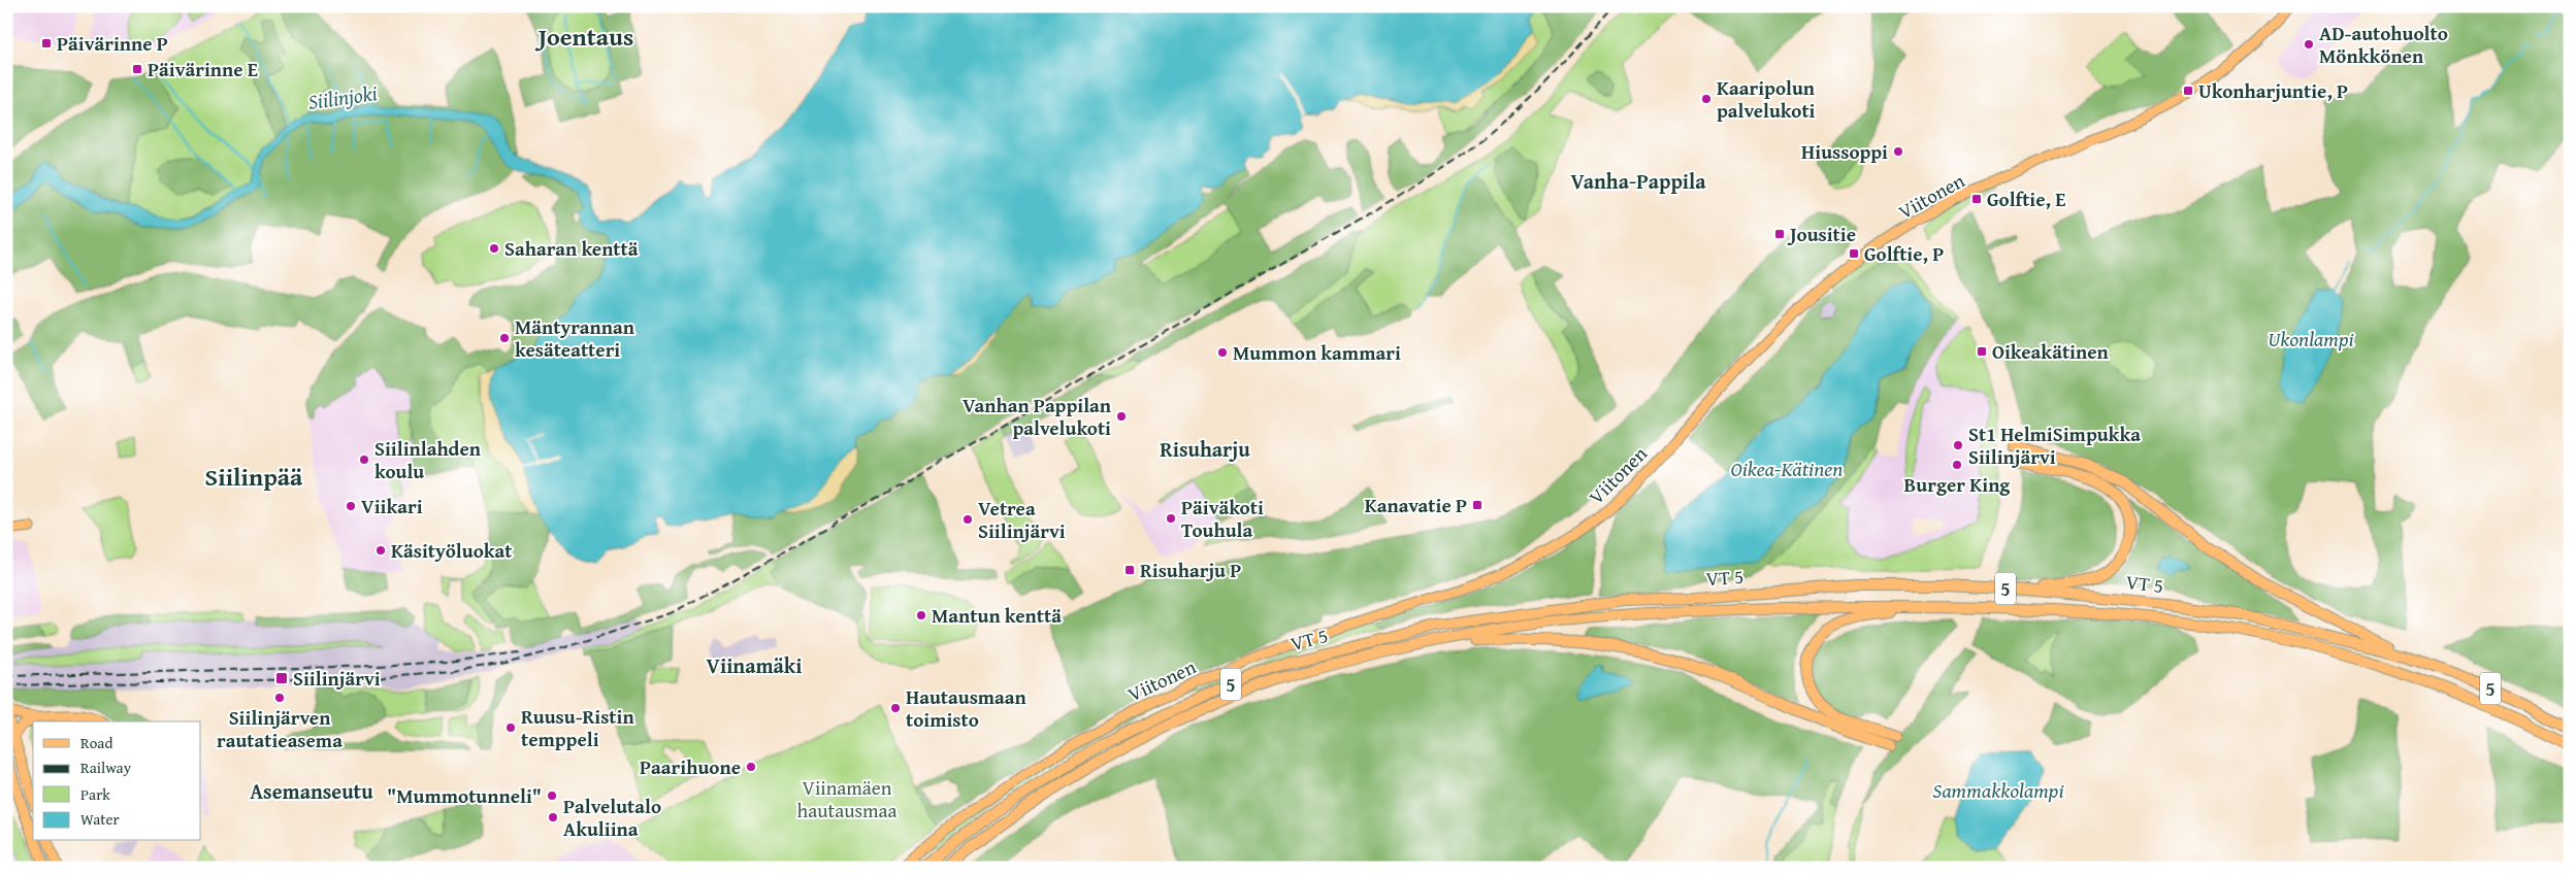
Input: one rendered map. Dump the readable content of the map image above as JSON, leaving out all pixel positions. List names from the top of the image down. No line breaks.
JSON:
{"streets":{"highway":["VT 5","5"],"main road":["Viitonen"]},"districts":["Joentaus","Vanha-Pappila","Risuharju","Siilinpää","Viinamäki","Asemanseutu"],"water":["Siilinjoki","Ukonlampi","Oikea-Kätinen","Sammakkolampi"],"parks":["Viinamäen hautausmaa"],"places":{"transit":["Päivärinne P","Päivärinne E","Ukonharjuntie, P","Golftie, E","Jousitie","Golftie, P","Oikeakätinen","Kanavatie P","Risuharju P","Siilinjärvi"],"other":["AD-autohuolto Mönkkönen","Kaaripolun palvelukoti","Hiussoppi","Saharan kenttä","Mäntyrannan kesäteatteri","Mummon kammari","Vanhan Pappilan palvelukoti","St1 HelmiSimpukka Siilinjärvi","Siilinlahden koulu","Burger King","Viikari","Päiväkoti Touhula","Vetrea Siilinjärvi","Käsityöluokat","Mantun kenttä","Siilinjärven rautatieasema","Hautausmaan toimisto","Ruusu-Ristin temppeli","Paarihuone","\"Mummotunneli\"","Palvelutalo Akuliina"]},"legend":["Road","Railway","Park","Water"]}
